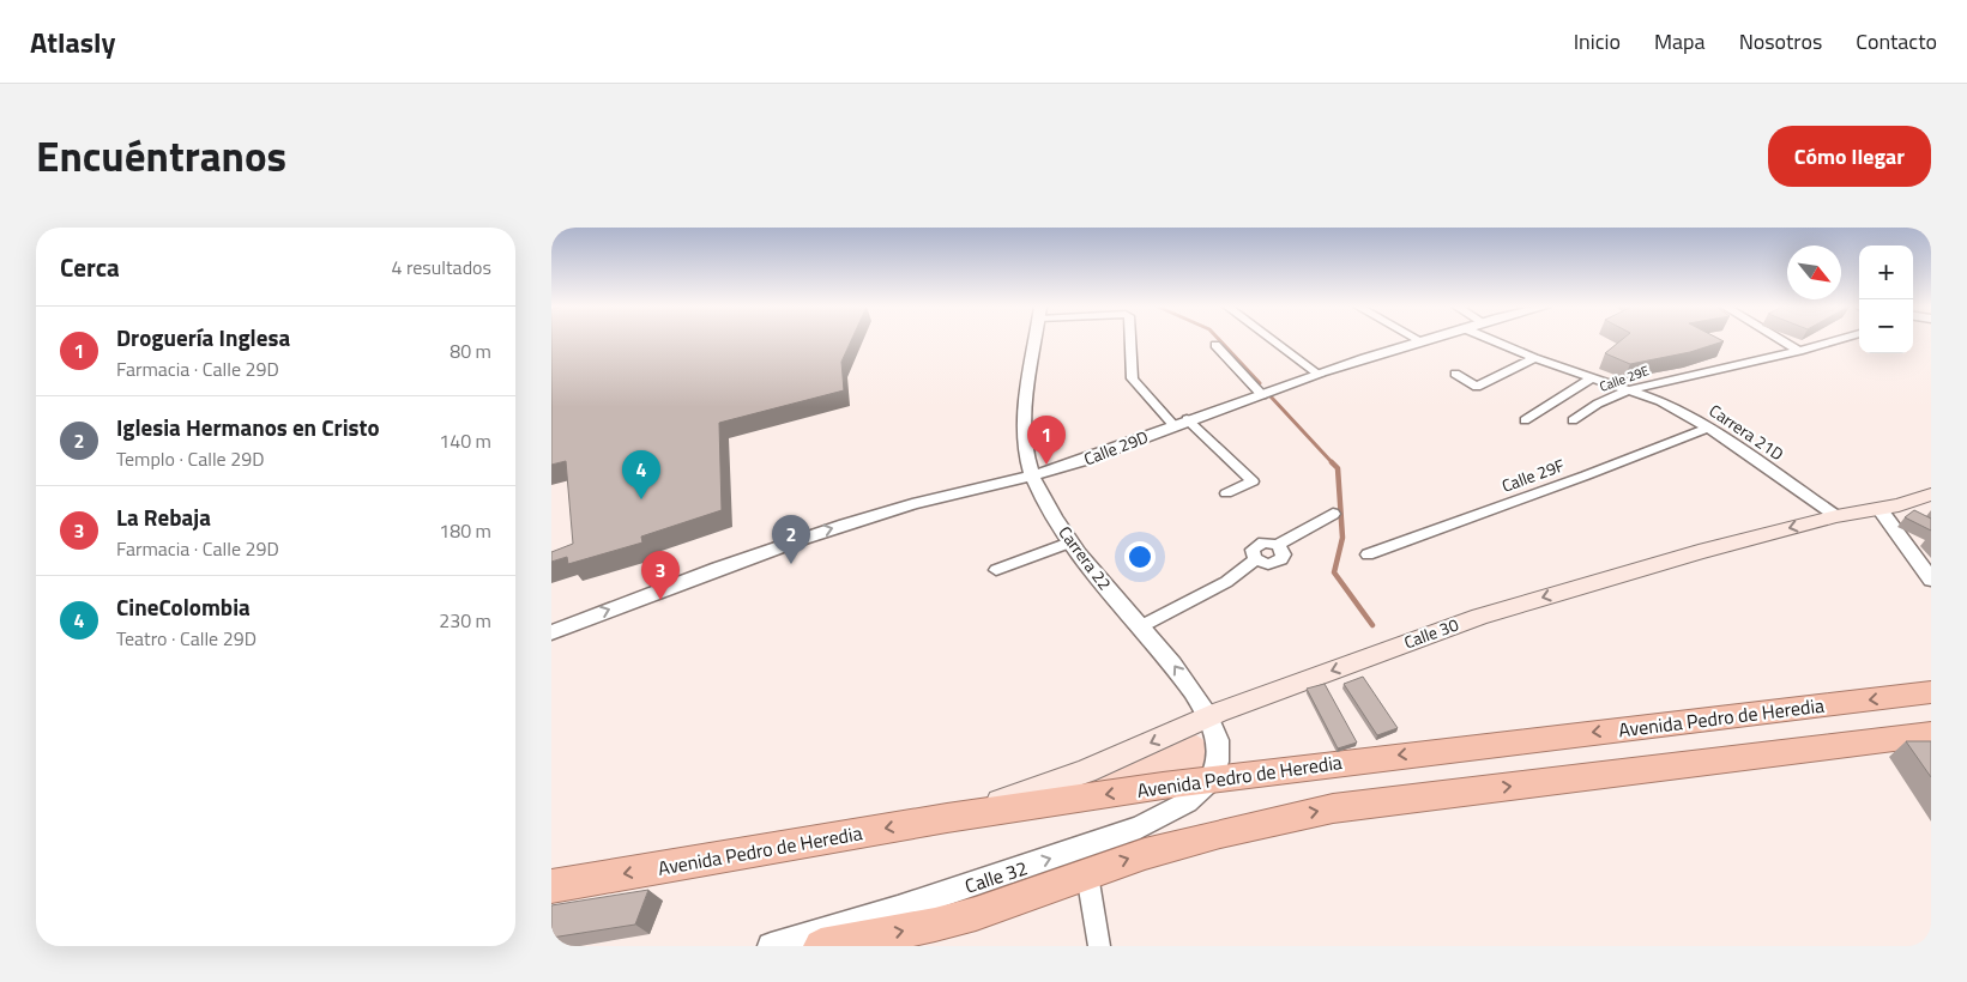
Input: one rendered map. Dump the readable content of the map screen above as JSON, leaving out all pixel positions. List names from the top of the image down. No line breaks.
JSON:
{"streets":{"highway":["Avenida Pedro de Heredia"],"main road":["Calle 30"],"street":["Calle 29E","Carrera 21D","Calle 29D","Calle 29F","Carrera 22","Calle 32"]},"crossings":[["Calle 29E","Carrera 21D"],["Carrera 21D","Calle 29F"],["Carrera 21D","Calle 30"],["Calle 29D","Carrera 22"],["Carrera 22","Calle 30"],["Carrera 22","Avenida Pedro de Heredia"],["Carrera 22","Calle 32"],["Calle 30","Avenida Pedro de Heredia"],["Avenida Pedro de Heredia","Calle 32"]],"one_way":["Calle 29D","Calle 30","Calle 32"],"north":"bottom right","page":{"header":"Atlasly","nav":["Inicio","Mapa","Nosotros","Contacto"],"title":"Encuéntranos","buttons":"Cómo llegar","heading":["Cerca","4 resultados"],"map_buttons":["+","−"],"list":[{"mark":"1","name":"Droguería Inglesa","note":"Farmacia · Calle 29D","value":"80 m"},{"mark":"2","name":"Iglesia Hermanos en Cristo","note":"Templo · Calle 29D","value":"140 m"},{"mark":"3","name":"La Rebaja","note":"Farmacia · Calle 29D","value":"180 m"},{"mark":"4","name":"CineColombia","note":"Teatro · Calle 29D","value":"230 m"}],"pins":["1","4","2","3"]}}
